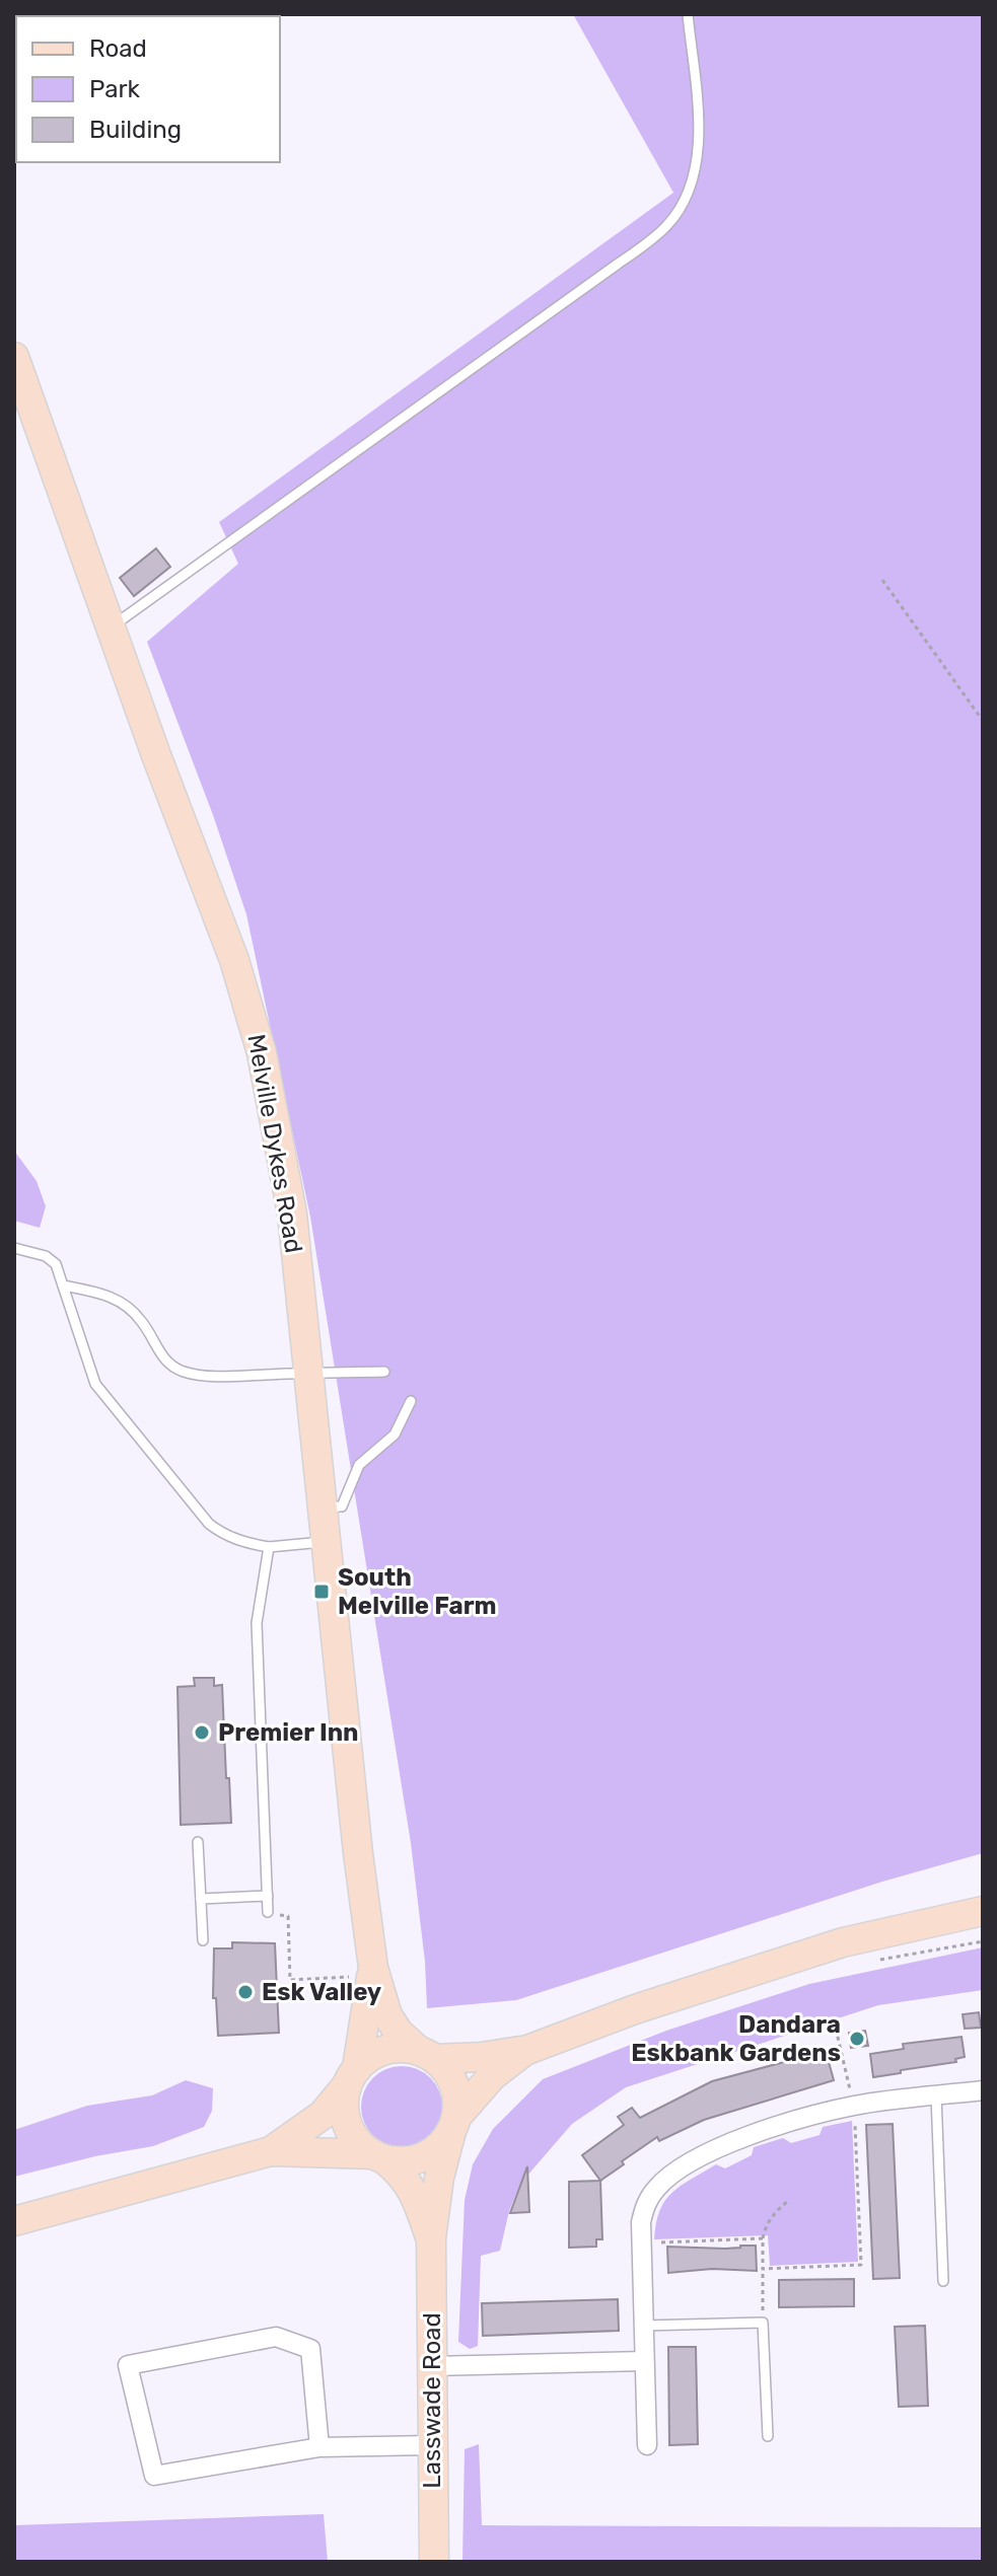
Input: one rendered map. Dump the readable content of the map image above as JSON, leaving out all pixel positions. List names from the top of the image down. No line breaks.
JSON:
{"streets":{"main road":["Melville Dykes Road","Lasswade Road"]},"crossings":[["Melville Dykes Road","Lasswade Road"]],"places":{"transit":["South Melville Farm"],"other":["Premier Inn","Esk Valley","Dandara Eskbank Gardens"]},"legend":["Road","Park","Building"]}
